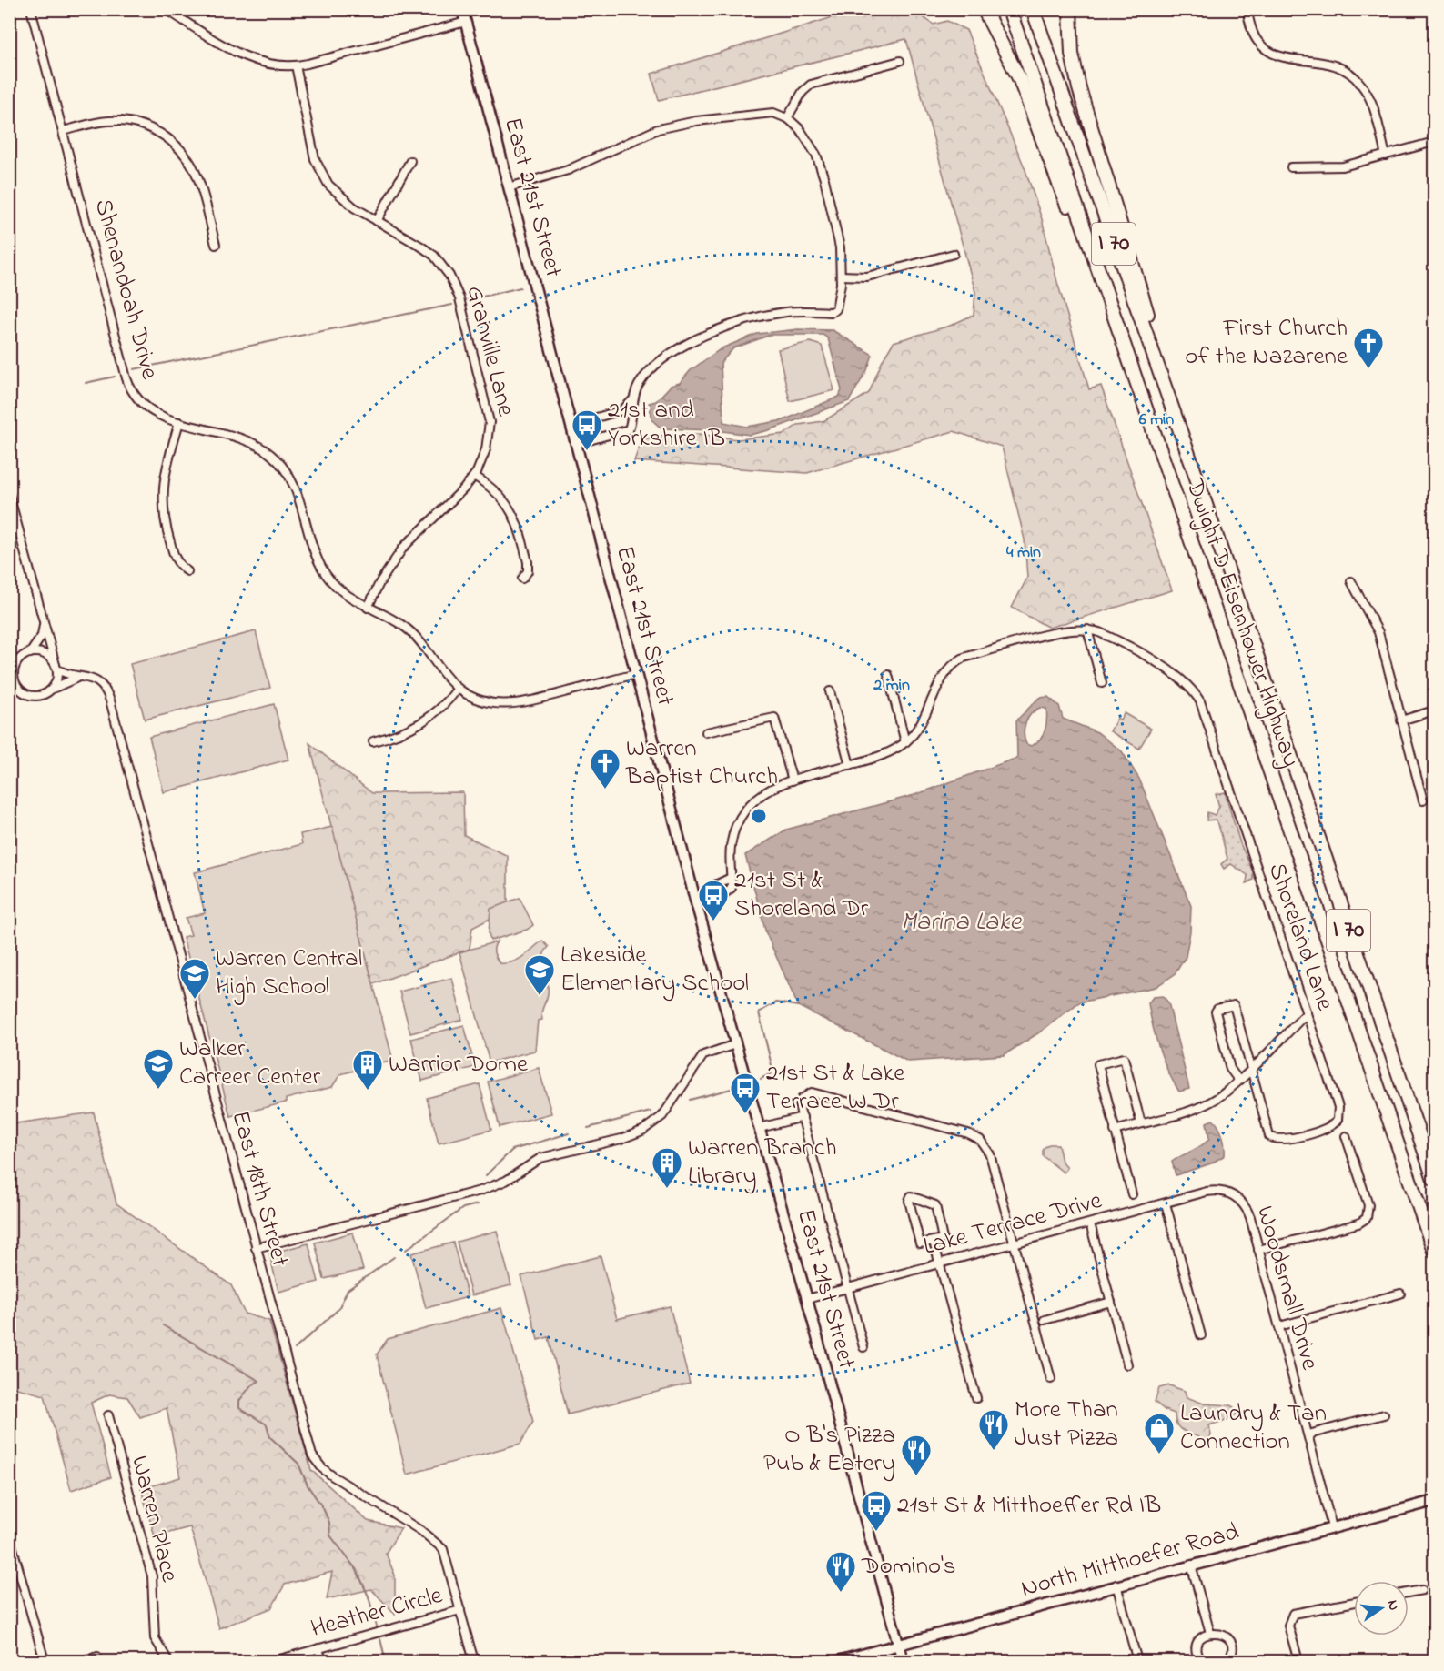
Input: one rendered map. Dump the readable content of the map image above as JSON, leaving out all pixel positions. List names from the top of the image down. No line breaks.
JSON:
{"streets":{"highway":["I 70","Dwight D Eisenhower Highway"],"main road":["East 21st Street","North Mitthoefer Road"],"street":["Shenandoah Drive","Granville Lane","Shoreland Lane","East 18th Street","Lake Terrace Drive","Woodsmall Drive","Warren Place","Heather Circle"]},"crossings":[["East 21st Street","Shenandoah Drive"],["East 21st Street","Lake Terrace Drive"],["East 21st Street","North Mitthoefer Road"],["Shenandoah Drive","Granville Lane"],["East 18th Street","Heather Circle"],["Lake Terrace Drive","Woodsmall Drive"],["Woodsmall Drive","North Mitthoefer Road"]],"water":["Marina Lake"],"places":{"church":["First Church of the Nazarene","Warren Baptist Church"],"bus stop":["21st and Yorkshire IB","21st St & Shoreland Dr","21st St & Lake Terrace W Dr","21st St & Mitthoeffer Rd IB"],"school or university":["Lakeside Elementary School","Warren Central High School","Walker Carreer Center"],"building":["Warrior Dome","Warren Branch Library"],"restaurant":["More Than Just Pizza","O B's Pizza Pub & Eatery","Domino's"],"shop":["Laundry & Tan Connection"]},"north":"right","rings":["6 min","4 min","2 min"]}
